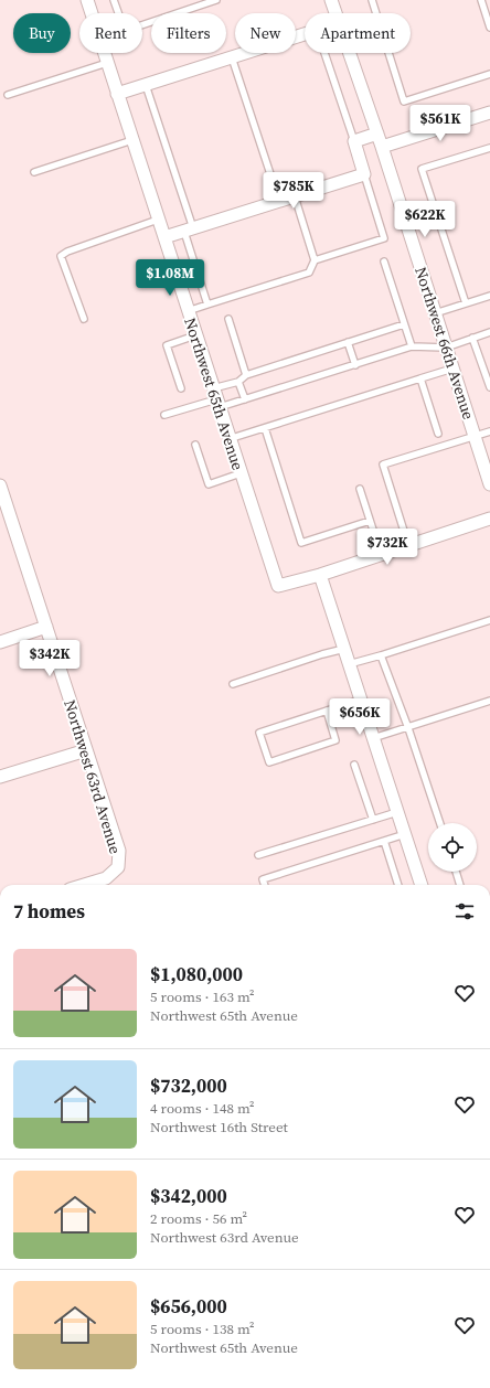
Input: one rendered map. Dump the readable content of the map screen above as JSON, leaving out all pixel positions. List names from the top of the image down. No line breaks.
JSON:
{"streets":{"street":["Northwest 66th Avenue","Northwest 65th Avenue","Northwest 63rd Avenue"]},"page":{"chip":["Buy","Rent","Filters","New","Apartment"],"price":["$561K","$785K","$622K","$1.08M","$732K","$342K","$656K"],"heading":"7 homes","list":[{"name":"$1,080,000","note":"5 rooms · 163 m² · Northwest 65th Avenue"},{"name":"$732,000","note":"4 rooms · 148 m² · Northwest 16th Street"},{"name":"$342,000","note":"2 rooms · 56 m² · Northwest 63rd Avenue"},{"name":"$656,000","note":"5 rooms · 138 m² · Northwest 65th Avenue"}]}}
